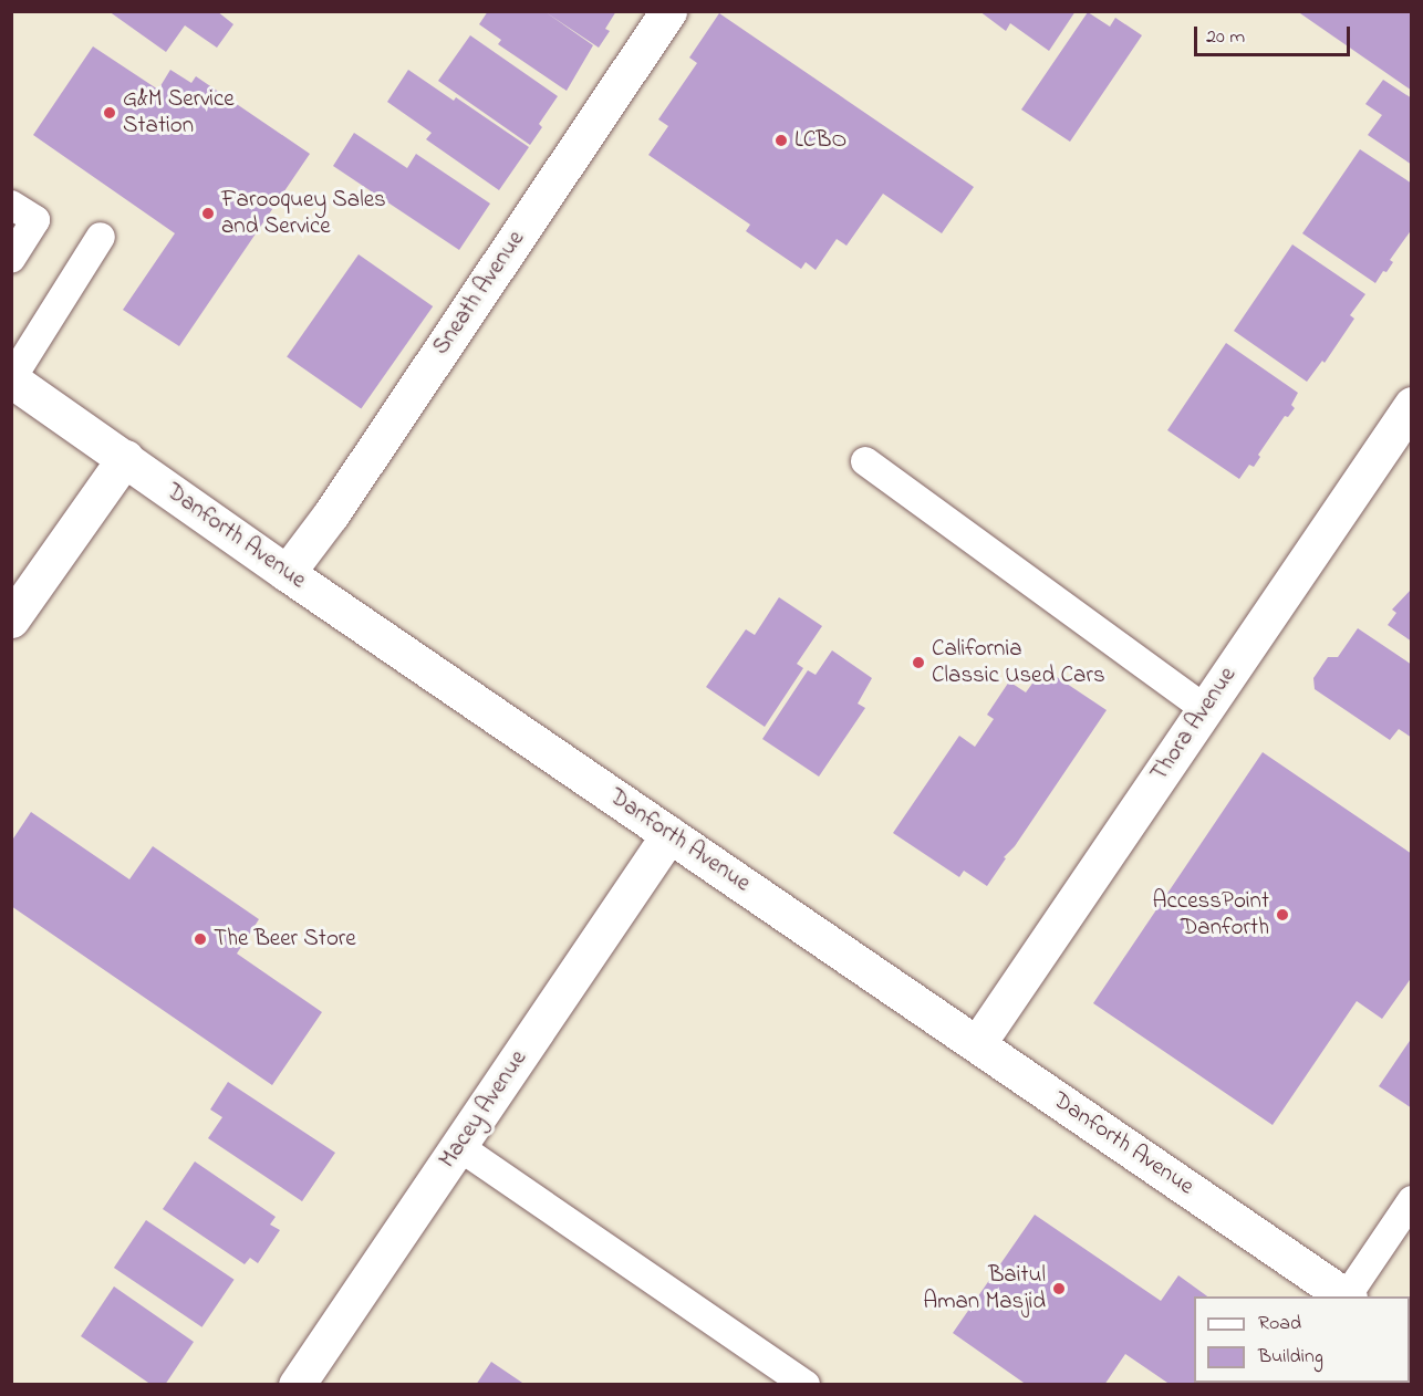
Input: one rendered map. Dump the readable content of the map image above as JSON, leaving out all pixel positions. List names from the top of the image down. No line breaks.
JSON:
{"streets":{"street":["Sneath Avenue","Danforth Avenue","Thora Avenue","Macey Avenue"]},"crossings":[["Sneath Avenue","Danforth Avenue"],["Danforth Avenue","Thora Avenue"],["Danforth Avenue","Macey Avenue"]],"places":["G&M Service Station","LCBO","Farooquey Sales and Service","California Classic Used Cars","AccessPoint Danforth","The Beer Store","Baitul Aman Masjid"],"legend":["Road","Building"],"scale_bar":"20 m"}
